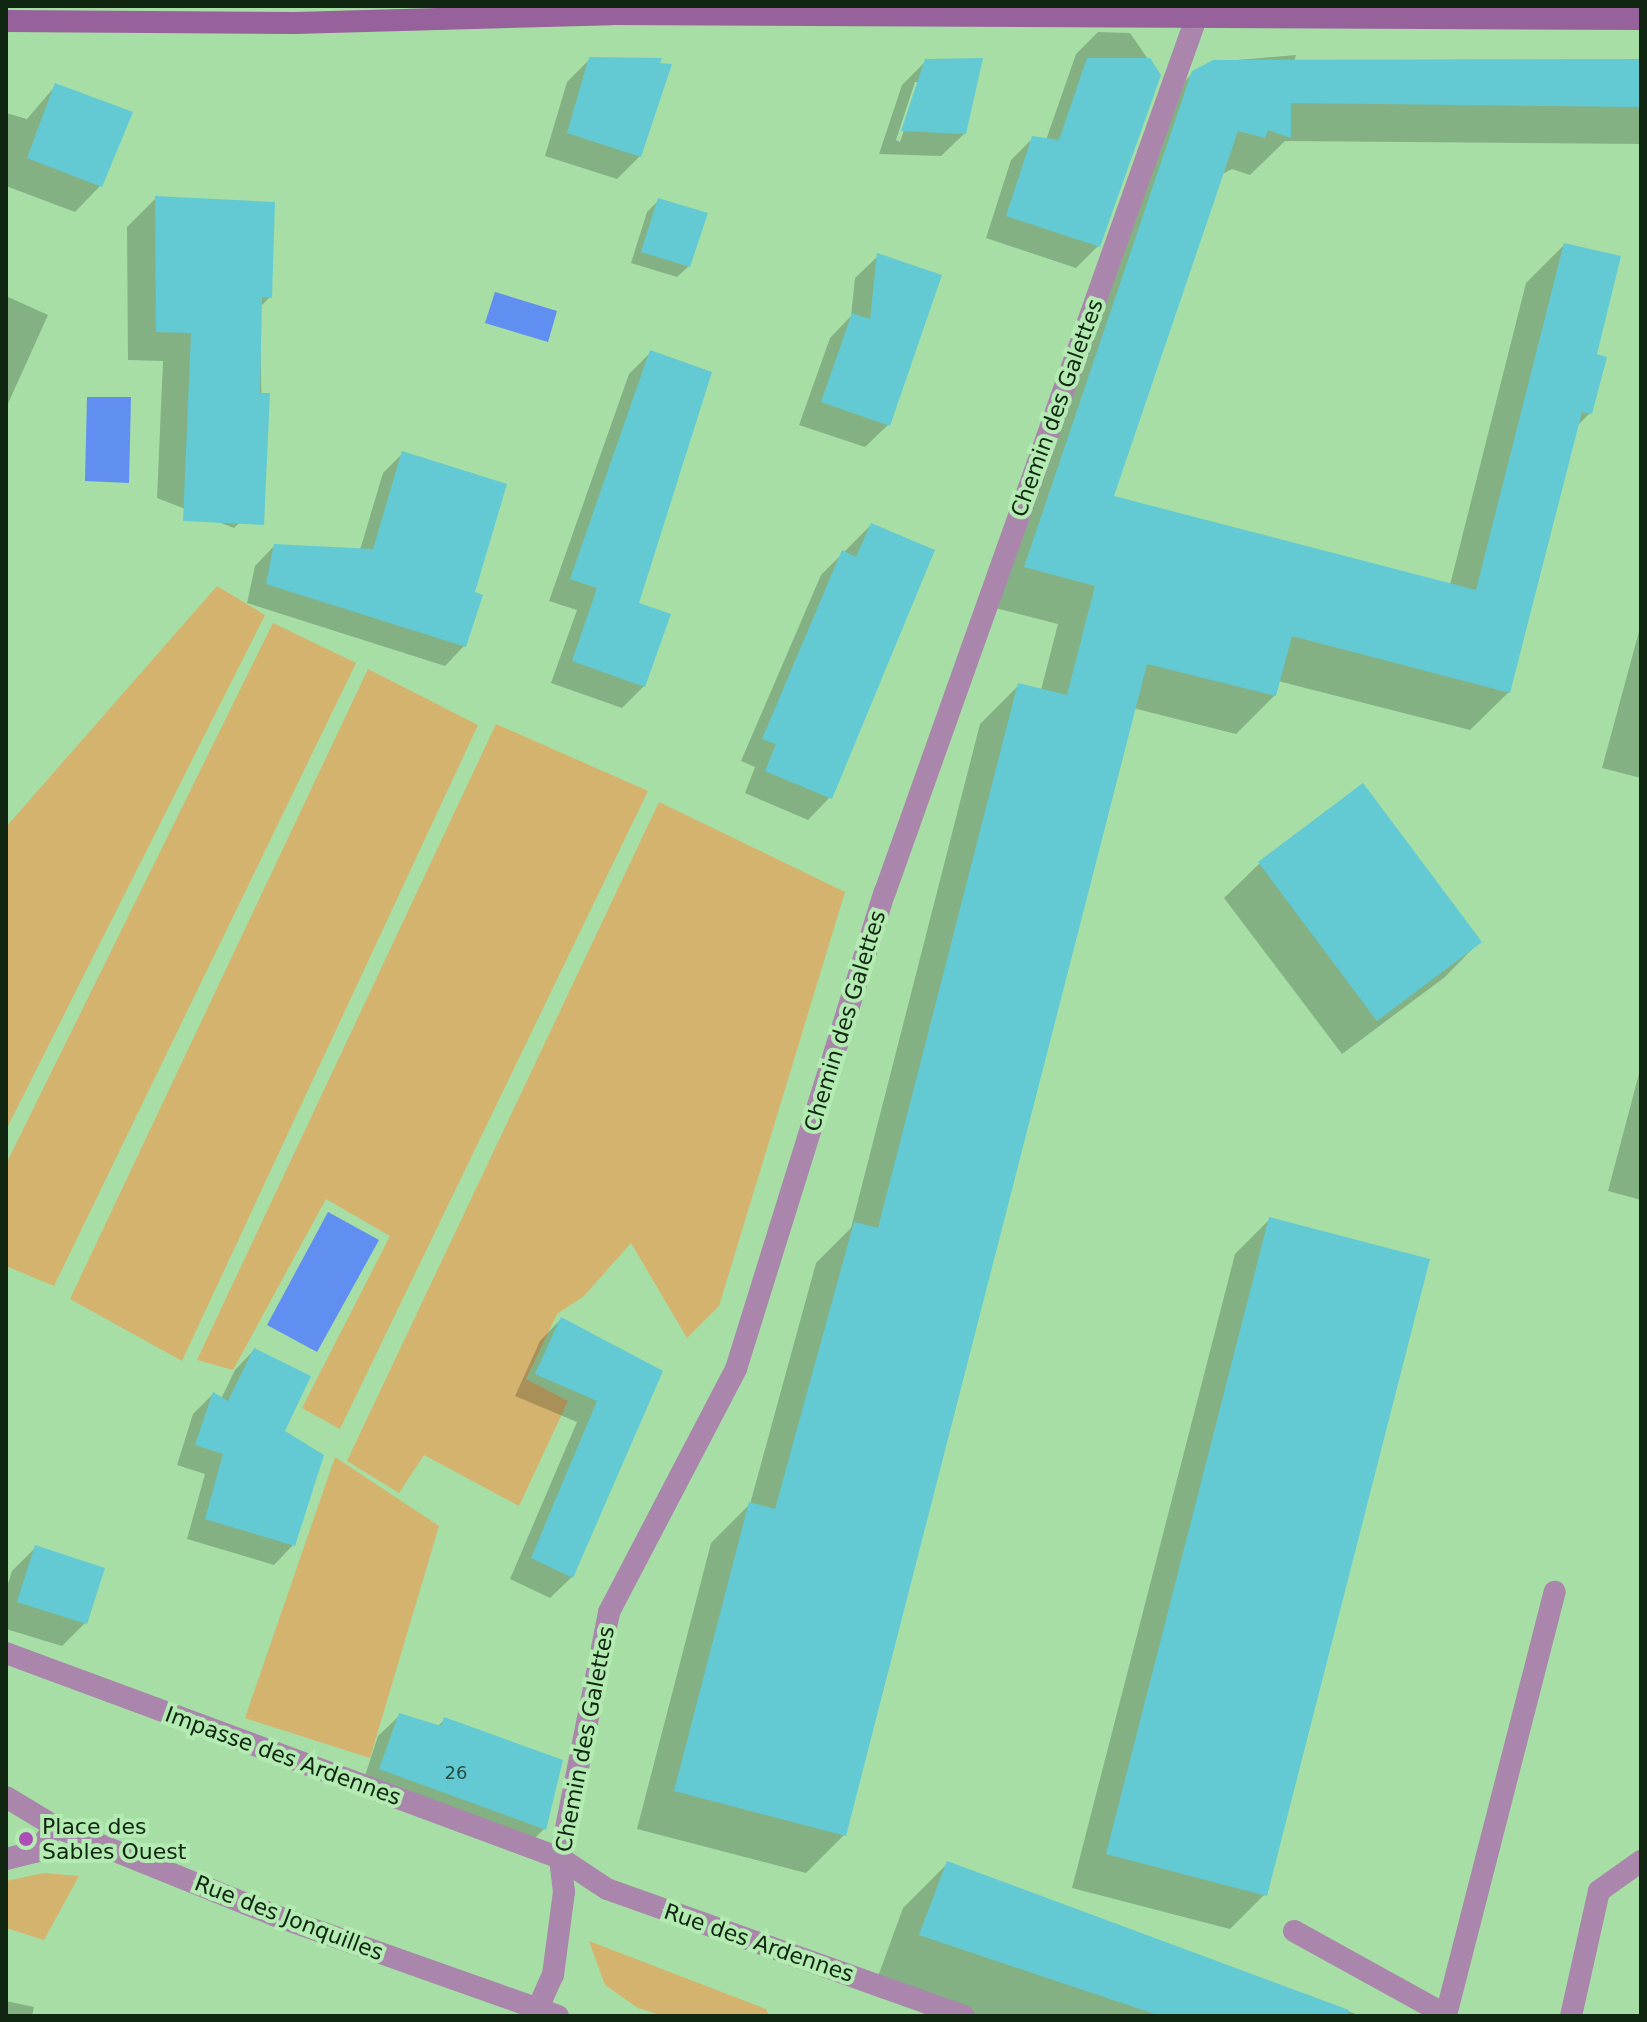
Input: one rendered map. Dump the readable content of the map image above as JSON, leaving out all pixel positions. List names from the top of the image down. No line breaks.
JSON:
{"streets":{"street":["Chemin des Galettes","Impasse des Ardennes","Rue des Jonquilles","Rue des Ardennes"]},"crossings":[["Chemin des Galettes","Impasse des Ardennes"],["Chemin des Galettes","Rue des Jonquilles"],["Chemin des Galettes","Rue des Ardennes"],["Impasse des Ardennes","Rue des Ardennes"]],"places":["Place des Sables Ouest"],"house_numbers":["26"]}
